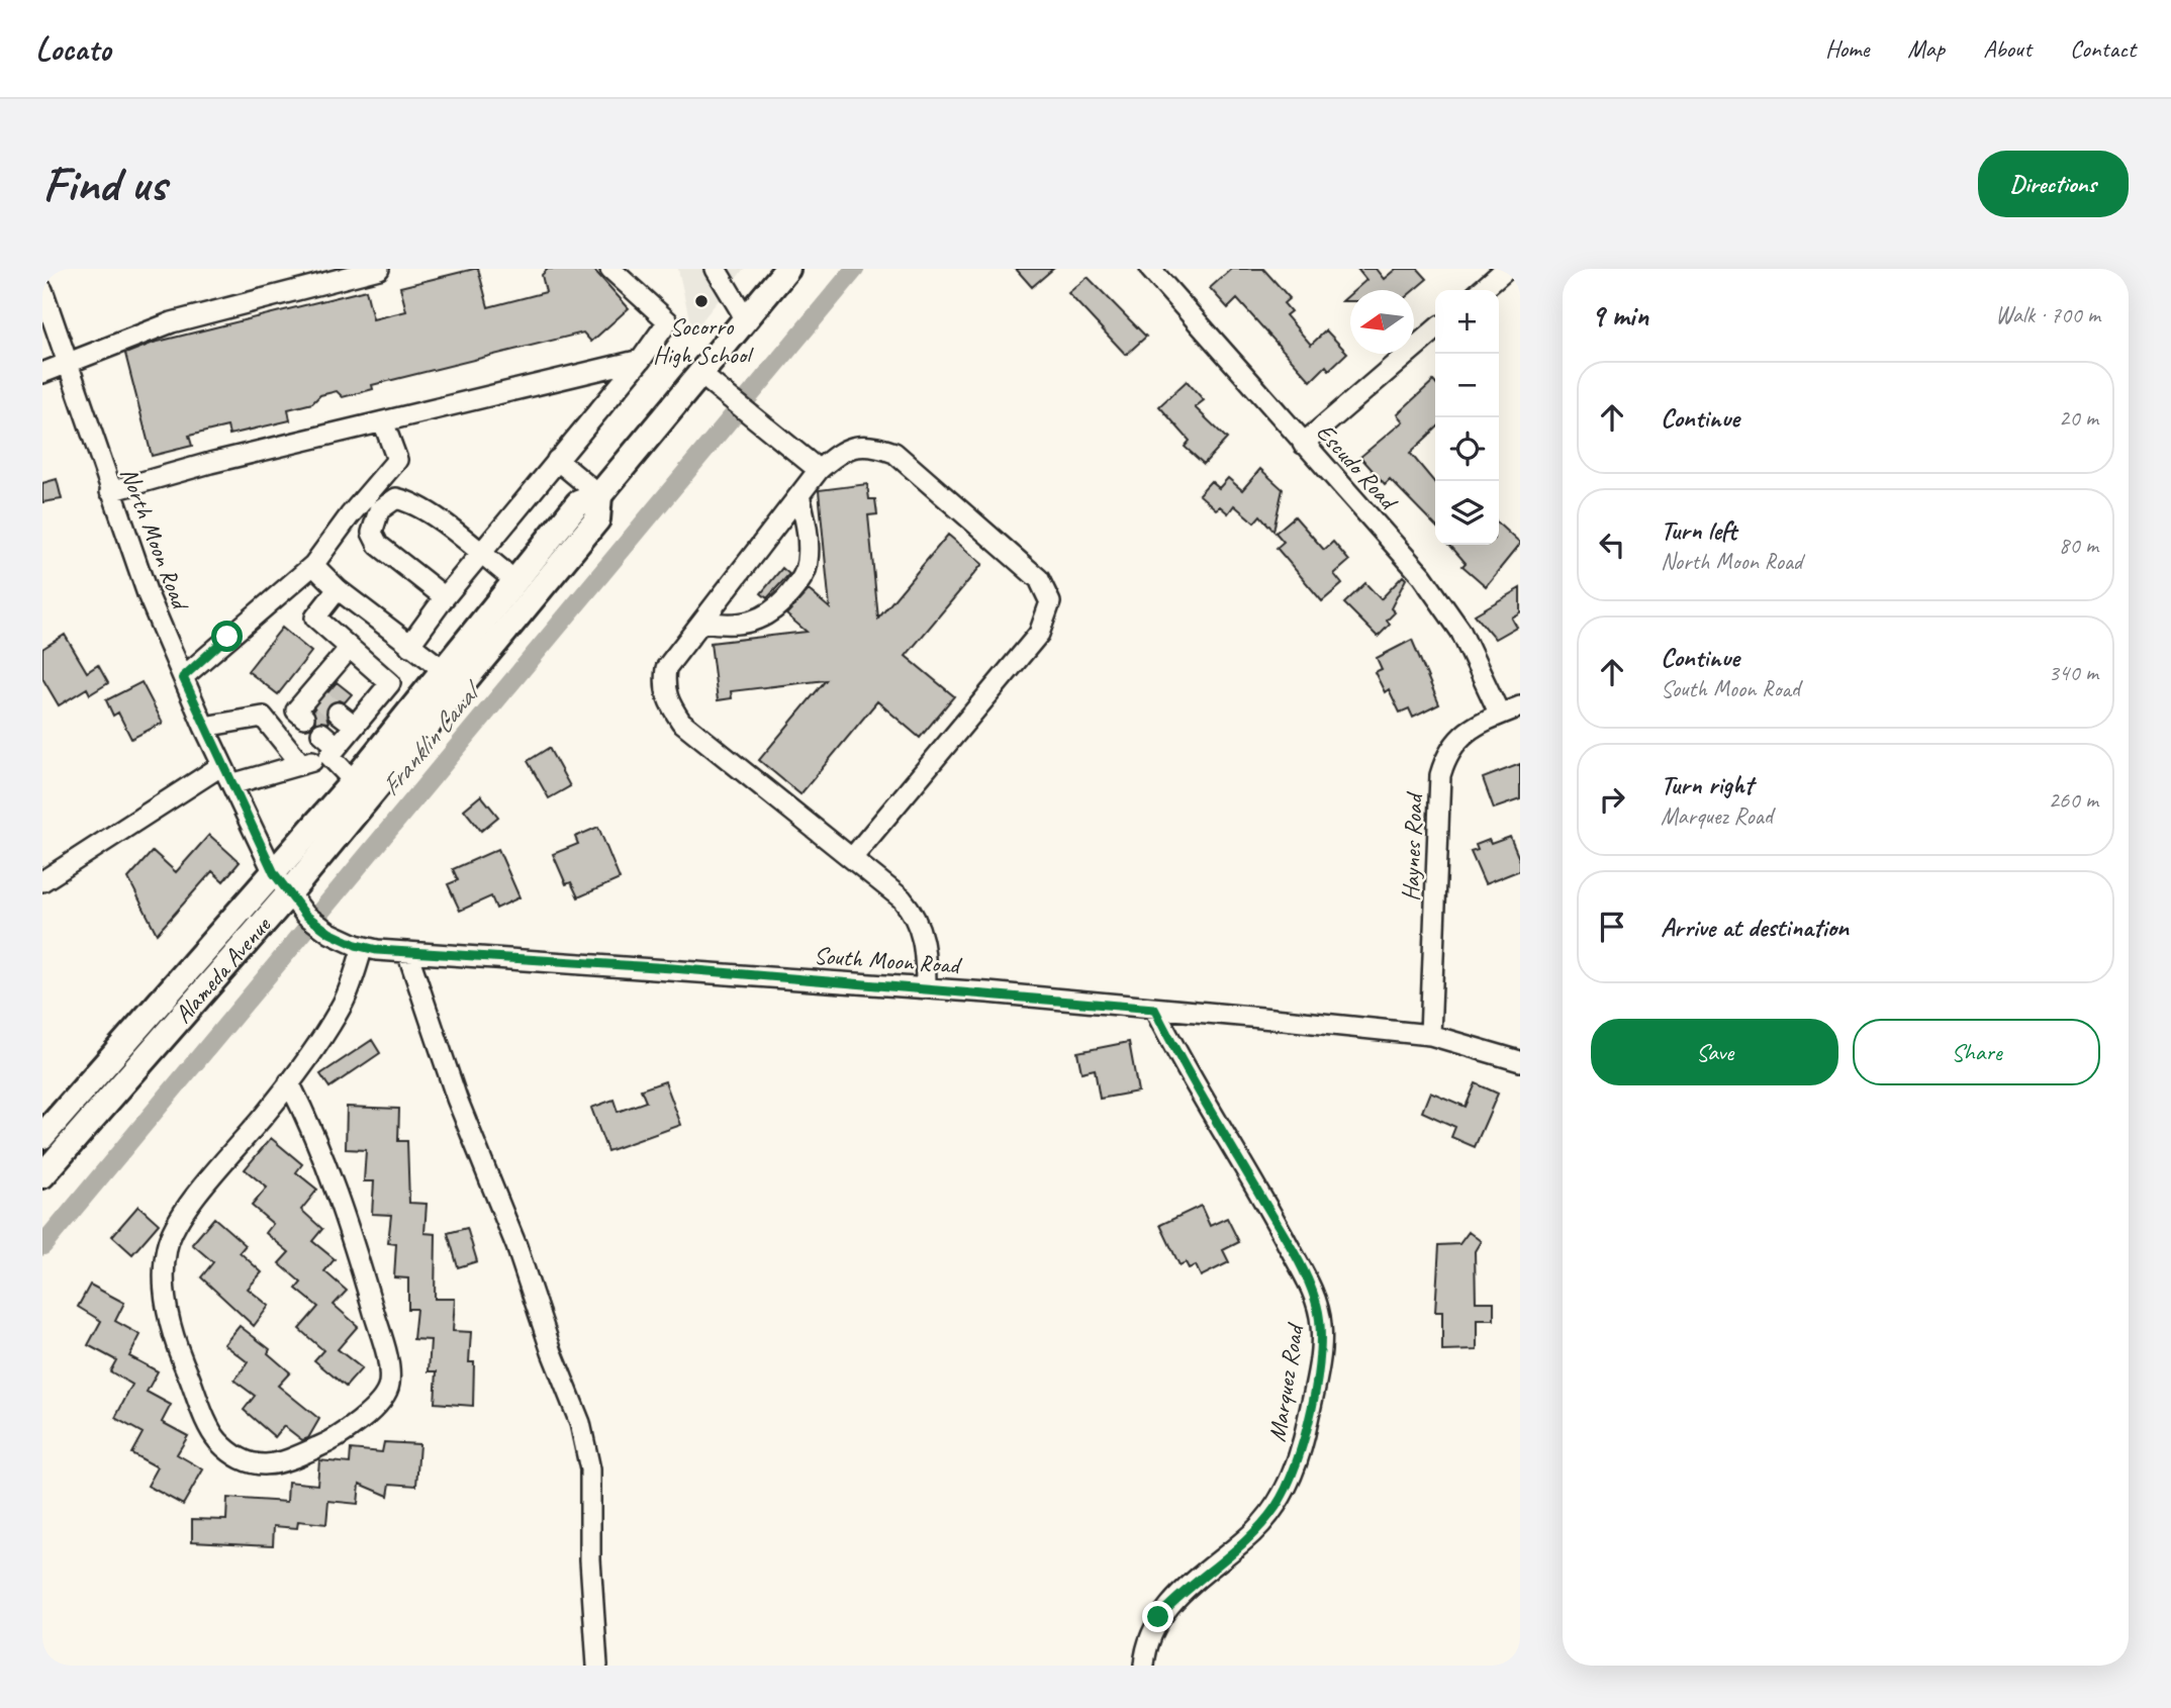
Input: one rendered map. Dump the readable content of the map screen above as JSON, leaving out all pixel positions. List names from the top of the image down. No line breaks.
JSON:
{"streets":{"main road":["Alameda Avenue"],"street":["Escudo Road","North Moon Road","Haynes Road","South Moon Road","Marquez Road"]},"crossings":[["Escudo Road","Haynes Road"],["North Moon Road","South Moon Road"],["North Moon Road","Alameda Avenue"],["Haynes Road","South Moon Road"],["South Moon Road","Alameda Avenue"],["South Moon Road","Marquez Road"]],"water":["Franklin Canal"],"places":["Socorro High School"],"north":"left","page":{"header":"Locato","nav":["Home","Map","About","Contact"],"buttons":["Directions",["Save","Share"]],"title":"Find us","heading":["9 min","Walk · 700 m"],"map_buttons":["+","−"],"list":[["Continue","20 m"],["Turn left","North Moon Road","80 m"],["Continue","South Moon Road","340 m"],["Turn right","Marquez Road","260 m"],"Arrive at destination"]}}
